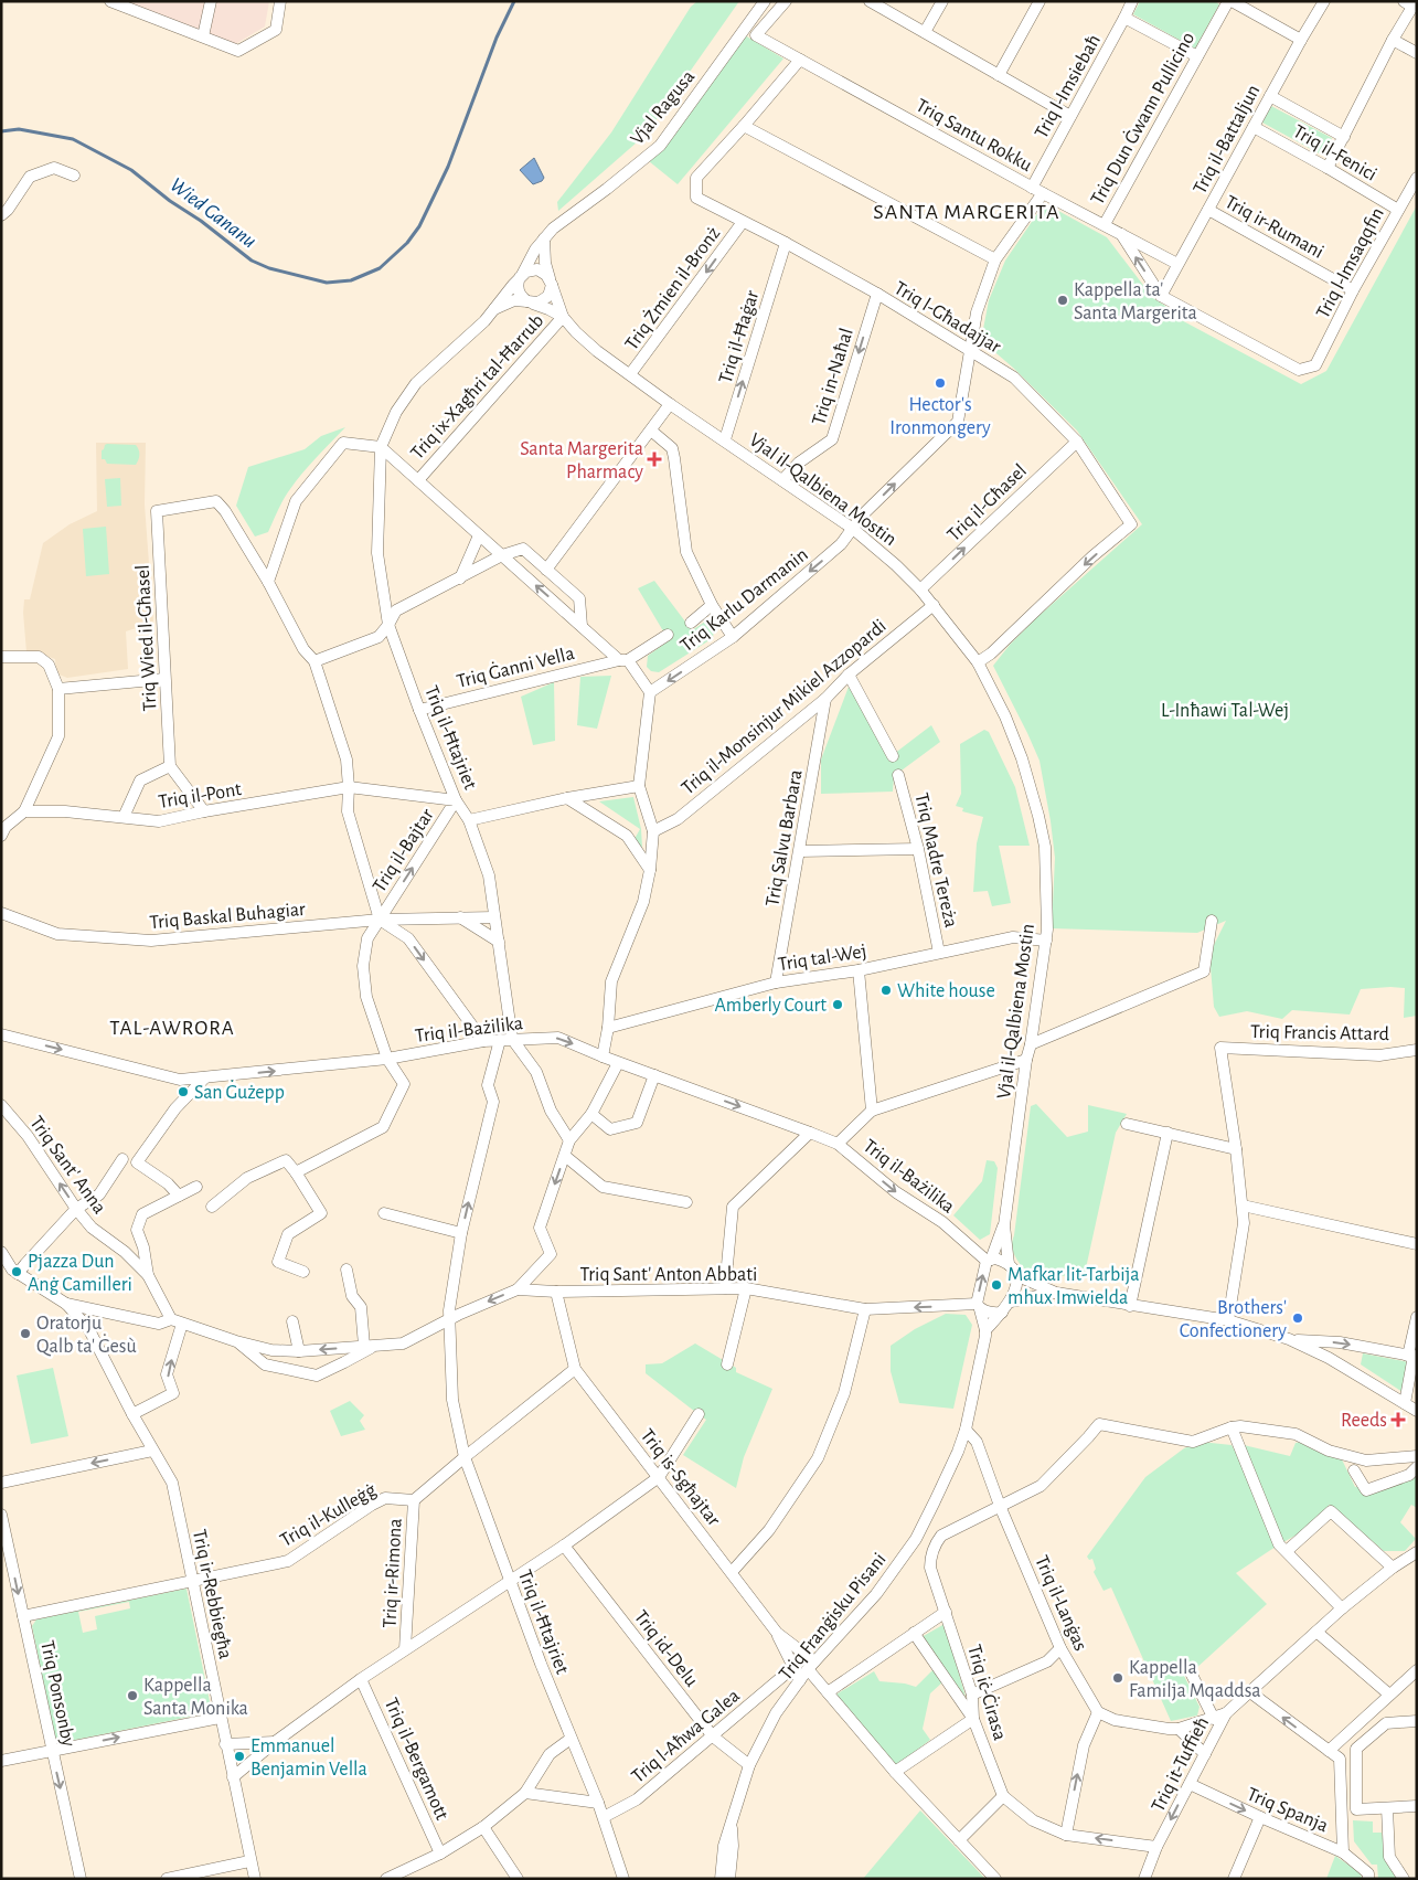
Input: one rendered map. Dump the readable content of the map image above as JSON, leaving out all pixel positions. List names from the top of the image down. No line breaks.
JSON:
{"streets":{"street":["Triq l-Imsiebaħ","Vjal Ragusa","Triq Dun Ġwann Pullicino","Triq Santu Rokku","Triq il-Battaljun","Triq il-Fenici","Triq ir-Rumani","Triq l-Imsaqqfin","Triq Żmien il-Bronż","Triq l-Għadajjar","Triq il-Ħaġar","Triq in-Naħal","Triq ix-Xagħri tal-Ħarrub","Vjal il-Qalbiena Mostin","Triq il-Għasel","Triq Karlu Darmanin","Triq Wied il-Għasel","Triq Ġanni Vella","Triq il-Monsinjur Mikiel Azzopardi","Triq il-Ħtajriet","Triq il-Pont","Triq Salvu Barbara","Triq il-Bajtar","Triq Madre Tereża","Triq Baskal Buhagiar","Triq tal-Wej","Triq il-Bażilika","Triq Francis Attard","Triq Sant' Anna","Triq Sant' Anton Abbati","Triq is-Sgħajtar","Triq il-Kulleġġ","Triq ir-Rimona","Triq ir-Rebbiegħa","Triq il-Lanġas","Triq Franġisku Pisani","Triq id-Delu","Triq iċ-Ċirasa","Triq Ponsonby","Triq l-Aħwa Galea","Triq il-Bergamott","Triq it-Tuffieħ","Triq Spanja"]},"crossings":[["Triq l-Imsiebaħ","Triq Santu Rokku"],["Triq l-Imsiebaħ","Triq l-Għadajjar"],["Triq l-Imsiebaħ","Triq Karlu Darmanin"],["Vjal Ragusa","Vjal il-Qalbiena Mostin"],["Vjal Ragusa","Triq il-Ħtajriet"],["Triq Dun Ġwann Pullicino","Triq Santu Rokku"],["Triq Santu Rokku","Triq il-Battaljun"],["Triq il-Battaljun","Triq il-Fenici"],["Triq il-Battaljun","Triq ir-Rumani"],["Triq il-Battaljun","Triq l-Imsaqqfin"],["Triq il-Fenici","Triq l-Imsaqqfin"],["Triq ir-Rumani","Triq l-Imsaqqfin"],["Triq Żmien il-Bronż","Triq l-Għadajjar"],["Triq Żmien il-Bronż","Vjal il-Qalbiena Mostin"],["Triq l-Għadajjar","Triq il-Ħaġar"],["Triq l-Għadajjar","Triq in-Naħal"],["Triq l-Għadajjar","Vjal il-Qalbiena Mostin"],["Triq l-Għadajjar","Triq il-Għasel"],["Triq l-Għadajjar","Triq Karlu Darmanin"],["Triq il-Ħaġar","Vjal il-Qalbiena Mostin"],["Triq in-Naħal","Vjal il-Qalbiena Mostin"],["Triq ix-Xagħri tal-Ħarrub","Vjal il-Qalbiena Mostin"],["Vjal il-Qalbiena Mostin","Triq il-Għasel"],["Vjal il-Qalbiena Mostin","Triq Karlu Darmanin"],["Vjal il-Qalbiena Mostin","Triq il-Monsinjur Mikiel Azzopardi"],["Vjal il-Qalbiena Mostin","Triq tal-Wej"],["Vjal il-Qalbiena Mostin","Triq il-Bażilika"],["Vjal il-Qalbiena Mostin","Triq Sant' Anton Abbati"],["Vjal il-Qalbiena Mostin","Triq Franġisku Pisani"],["Triq Karlu Darmanin","Triq Ġanni Vella"],["Triq Ġanni Vella","Triq il-Ħtajriet"],["Triq il-Monsinjur Mikiel Azzopardi","Triq Salvu Barbara"],["Triq il-Ħtajriet","Triq il-Pont"],["Triq il-Ħtajriet","Triq il-Bajtar"],["Triq il-Ħtajriet","Triq Baskal Buhagiar"],["Triq il-Ħtajriet","Triq il-Bażilika"],["Triq il-Ħtajriet","Triq Sant' Anton Abbati"],["Triq il-Ħtajriet","Triq l-Aħwa Galea"],["Triq il-Pont","Triq il-Bajtar"],["Triq Salvu Barbara","Triq tal-Wej"],["Triq il-Bajtar","Triq Baskal Buhagiar"],["Triq il-Bajtar","Triq il-Bażilika"],["Triq Madre Tereża","Triq tal-Wej"],["Triq Sant' Anna","Triq Sant' Anton Abbati"],["Triq Sant' Anton Abbati","Triq is-Sgħajtar"],["Triq Sant' Anton Abbati","Triq ir-Rebbiegħa"],["Triq Sant' Anton Abbati","Triq Franġisku Pisani"],["Triq is-Sgħajtar","Triq Franġisku Pisani"],["Triq il-Kulleġġ","Triq ir-Rimona"],["Triq il-Kulleġġ","Triq ir-Rebbiegħa"],["Triq il-Kulleġġ","Triq Ponsonby"],["Triq il-Lanġas","Triq Franġisku Pisani"],["Triq il-Lanġas","Triq iċ-Ċirasa"],["Triq Franġisku Pisani","Triq id-Delu"],["Triq id-Delu","Triq l-Aħwa Galea"],["Triq iċ-Ċirasa","Triq it-Tuffieħ"],["Triq it-Tuffieħ","Triq Spanja"]],"one_way":["Triq Żmien il-Bronż","Triq il-Ħaġar","Triq in-Naħal","Triq il-Għasel","Triq il-Bażilika","Triq Sant' Anna","Triq Ponsonby","Triq Spanja"],"districts":["SANTA MARGERITA","TAL-AWRORA"],"water":["Wied Gananu"],"parks":["L-Inħawi Tal-Wej"],"places":{"other":["Kappella ta' Santa Margerita","Hector's Ironmongery","White house","Amberly Court","San Ġużepp","Pjazza Dun Anġ Camilleri","Mafkar lit-Tarbija mhux Imwielda","Brothers' Confectionery","Oratorju Qalb ta' Ġesù","Kappella Familja Mqaddsa","Kappella Santa Monika","Emmanuel Benjamin Vella"],"health":["Santa Margerita Pharmacy","Reeds"]}}
